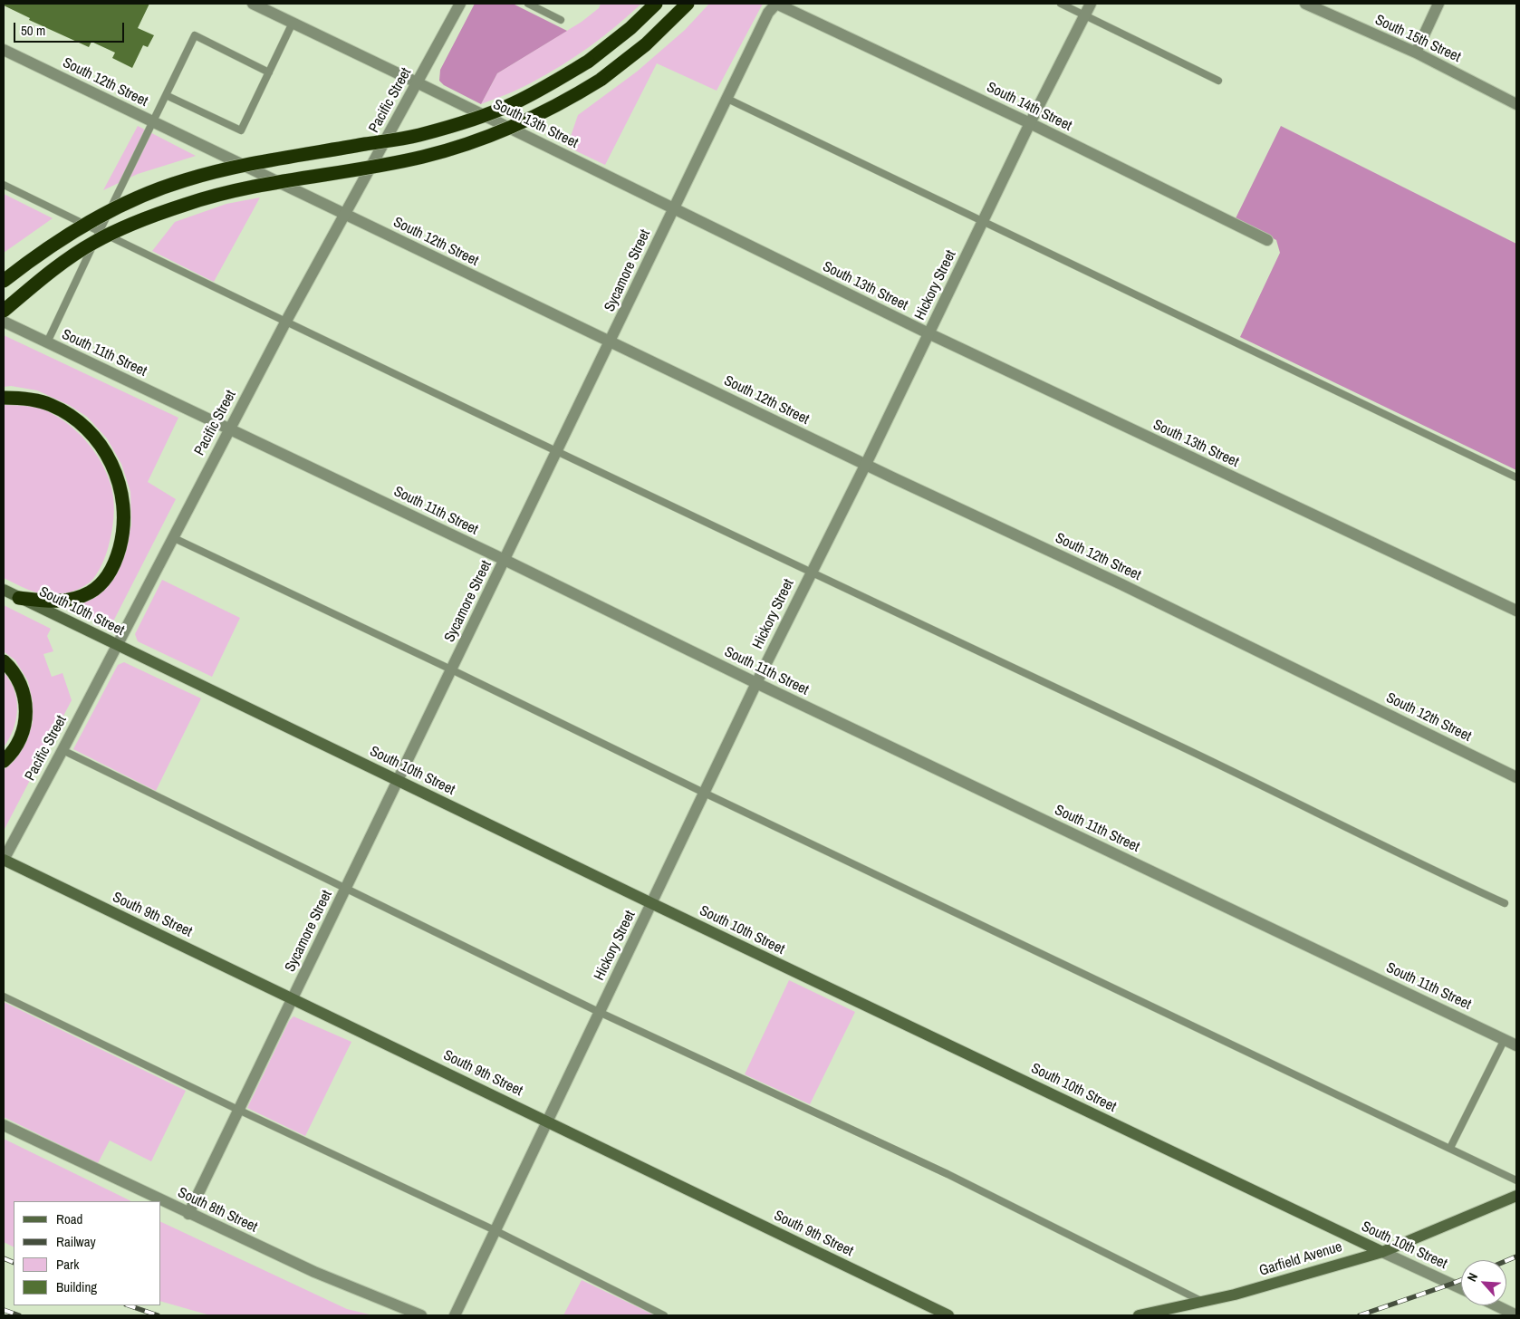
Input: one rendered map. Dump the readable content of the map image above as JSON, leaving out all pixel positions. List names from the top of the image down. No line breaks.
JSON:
{"streets":{"main road":["South 10th Street","South 9th Street","Garfield Avenue"],"street":["South 15th Street","South 12th Street","Pacific Street","South 14th Street","South 13th Street","Sycamore Street","Hickory Street","South 11th Street","South 8th Street"]},"crossings":[["South 12th Street","Pacific Street"],["South 12th Street","Sycamore Street"],["South 12th Street","Hickory Street"],["Pacific Street","South 13th Street"],["Pacific Street","South 11th Street"],["Pacific Street","South 10th Street"],["Pacific Street","South 9th Street"],["South 14th Street","Sycamore Street"],["South 14th Street","Hickory Street"],["South 13th Street","Sycamore Street"],["South 13th Street","Hickory Street"],["Sycamore Street","South 11th Street"],["Sycamore Street","South 10th Street"],["Sycamore Street","South 9th Street"],["Sycamore Street","South 8th Street"],["Hickory Street","South 11th Street"],["Hickory Street","South 10th Street"],["Hickory Street","South 9th Street"],["South 10th Street","Garfield Avenue"]],"legend":["Road","Railway","Park","Building"],"scale_bar":"50 m","north":"top left"}
